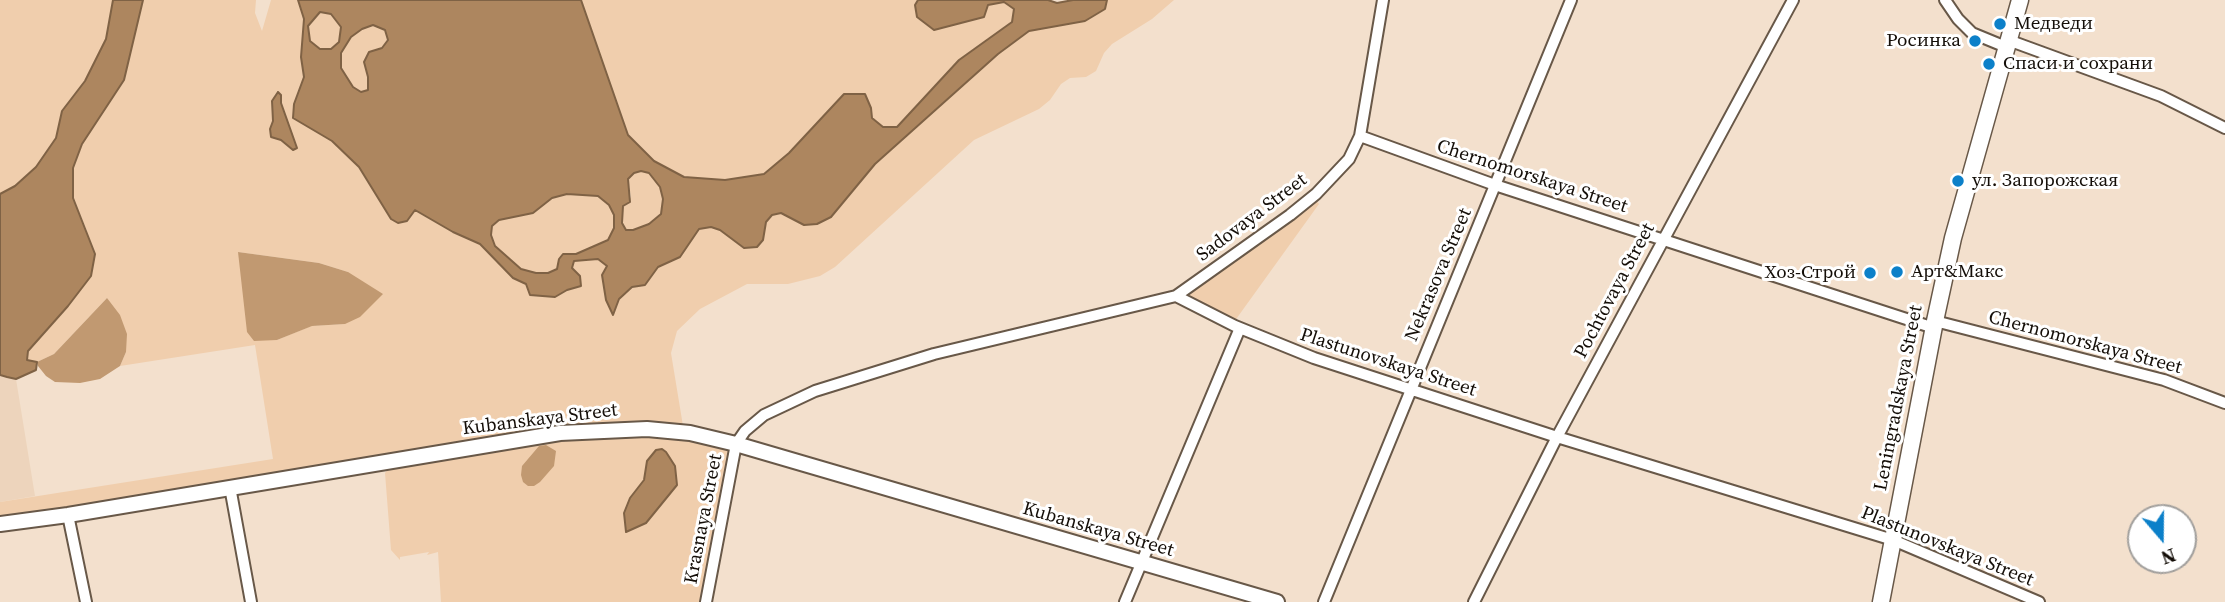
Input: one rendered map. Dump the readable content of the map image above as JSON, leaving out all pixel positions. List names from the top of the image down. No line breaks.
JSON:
{"streets":{"main road":["Leningradskaya Street"],"street":["Chernomorskaya Street","Sadovaya Street","Nekrasova Street","Pochtovaya Street","Plastunovskaya Street","Kubanskaya Street","Krasnaya Street"]},"crossings":[["Chernomorskaya Street","Sadovaya Street"],["Chernomorskaya Street","Nekrasova Street"],["Chernomorskaya Street","Pochtovaya Street"],["Chernomorskaya Street","Leningradskaya Street"],["Sadovaya Street","Plastunovskaya Street"],["Nekrasova Street","Plastunovskaya Street"],["Pochtovaya Street","Plastunovskaya Street"],["Plastunovskaya Street","Leningradskaya Street"],["Kubanskaya Street","Krasnaya Street"]],"places":["Медведи","Росинка","Спаси и сохрани","ул. Запорожская","Арт&Макс","Хоз-Строй"],"north":"bottom"}
